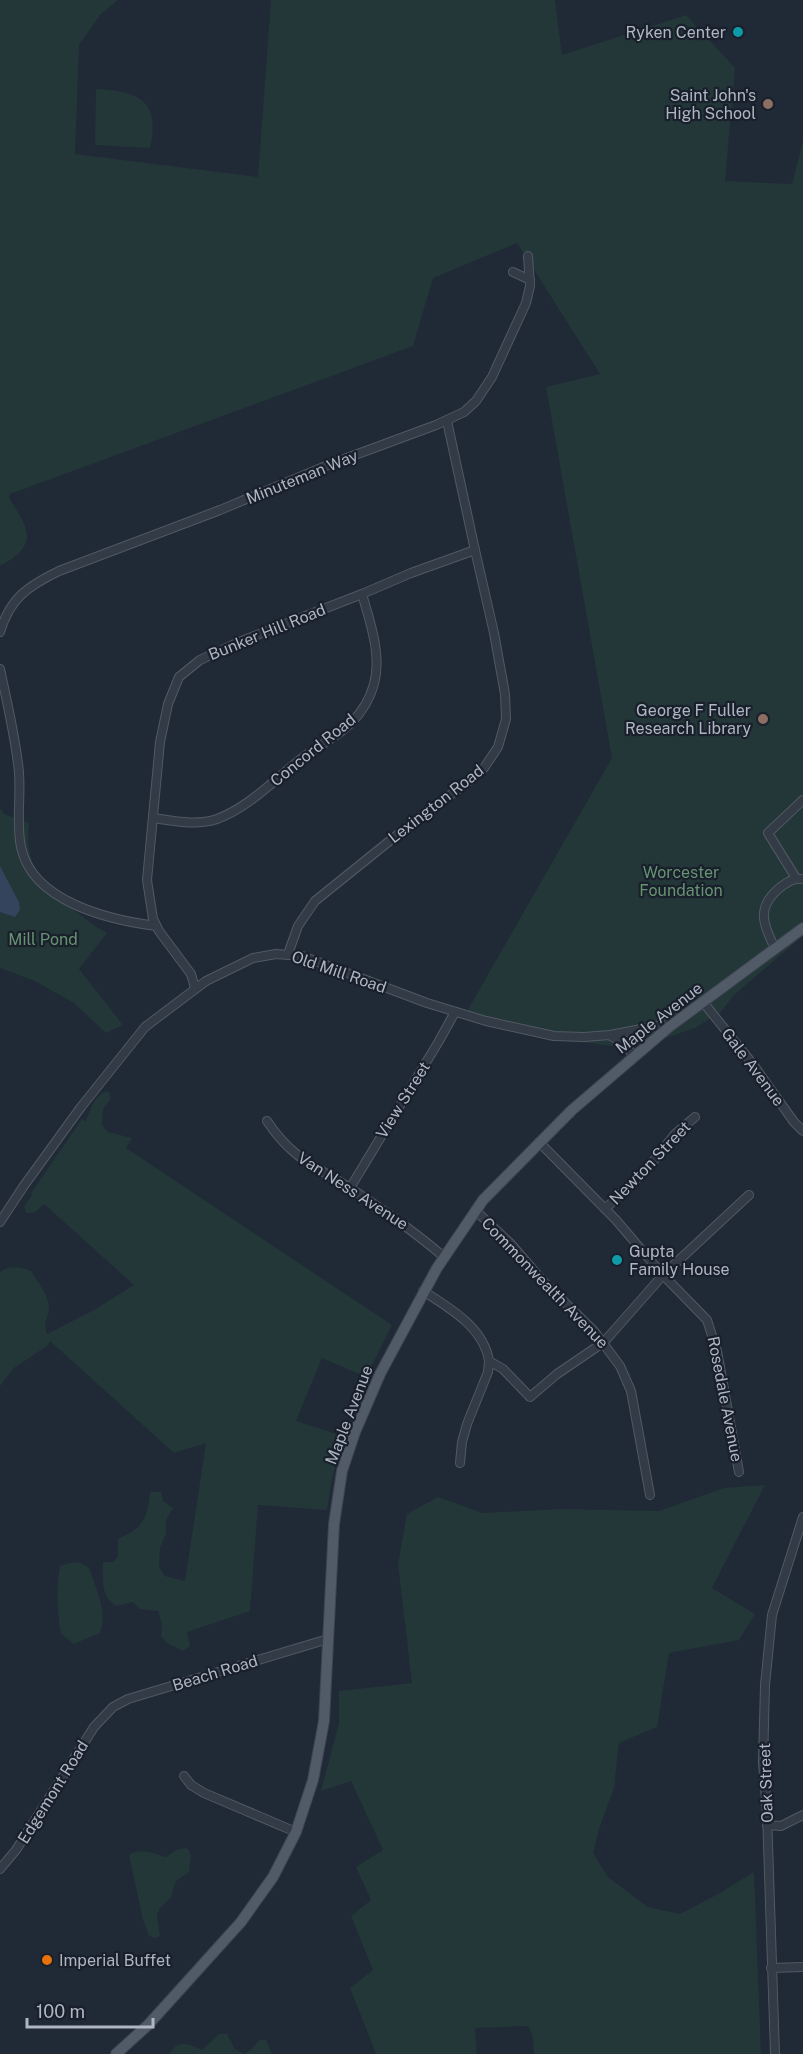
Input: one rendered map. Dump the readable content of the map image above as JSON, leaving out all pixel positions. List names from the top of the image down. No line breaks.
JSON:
{"streets":{"main road":["Maple Avenue"],"street":["Minuteman Way","Bunker Hill Road","Concord Road","Lexington Road","Old Mill Road","Gale Avenue","View Street","Newton Street","Van Ness Avenue","Commonwealth Avenue","Rosedale Avenue","Beach Road","Oak Street","Edgemont Road"]},"crossings":[["Bunker Hill Road","Concord Road"],["Bunker Hill Road","Lexington Road"],["Bunker Hill Road","Old Mill Road"],["Lexington Road","Old Mill Road"],["Old Mill Road","Maple Avenue"],["Old Mill Road","View Street"],["Maple Avenue","Gale Avenue"],["Maple Avenue","Van Ness Avenue"],["Maple Avenue","Commonwealth Avenue"],["Maple Avenue","Rosedale Avenue"],["Maple Avenue","Beach Road"],["View Street","Van Ness Avenue"],["Newton Street","Rosedale Avenue"],["Beach Road","Edgemont Road"]],"parks":["Worcester Foundation","Mill Pond"],"places":["Ryken Center","Saint John's High School","George F Fuller Research Library","Gupta Family House","Imperial Buffet"],"scale_bar":"100 m"}
